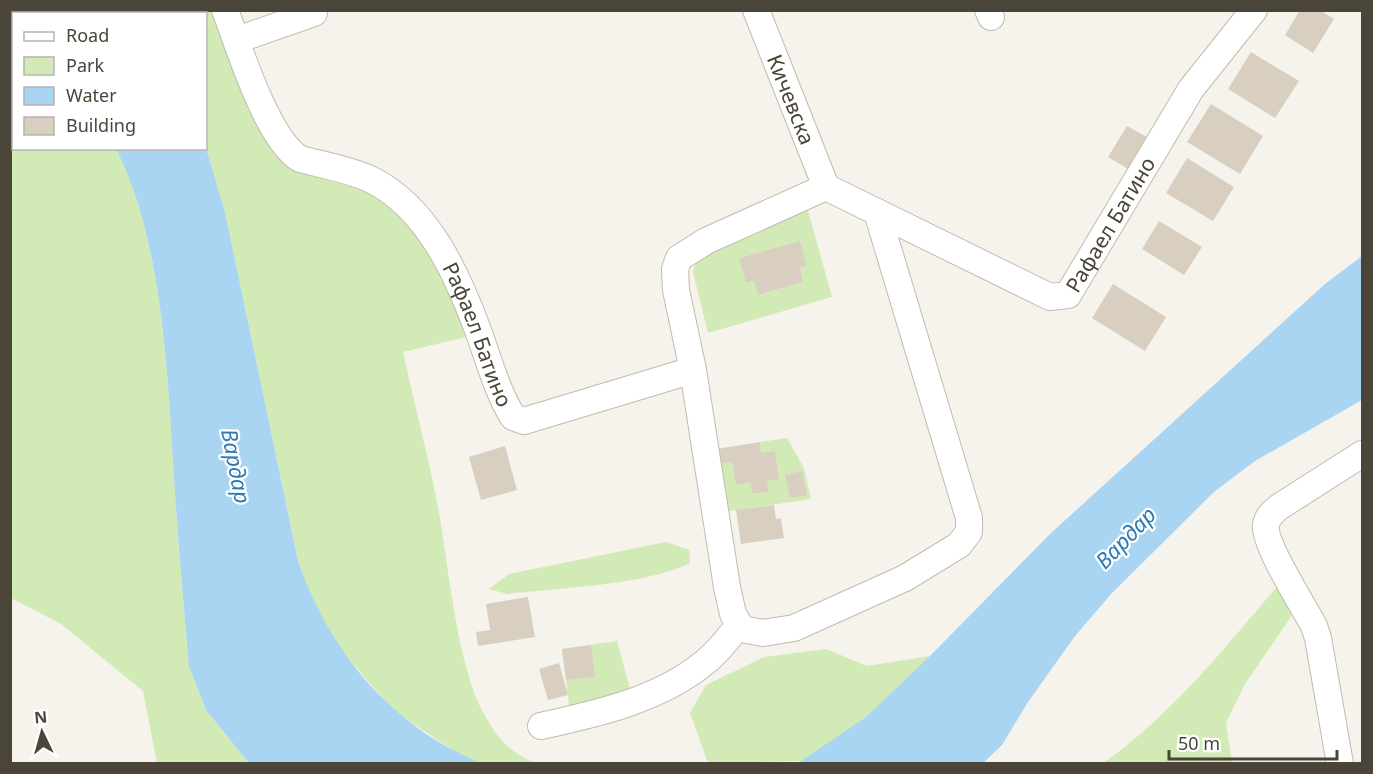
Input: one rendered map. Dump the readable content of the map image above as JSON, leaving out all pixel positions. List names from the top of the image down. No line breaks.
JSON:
{"streets":{"street":["Кичевска","Рафаел Батино"]},"crossings":[["Кичевска","Рафаел Батино"]],"water":["Вардар"],"legend":["Road","Park","Water","Building"],"scale_bar":"50 m","north":"top"}
